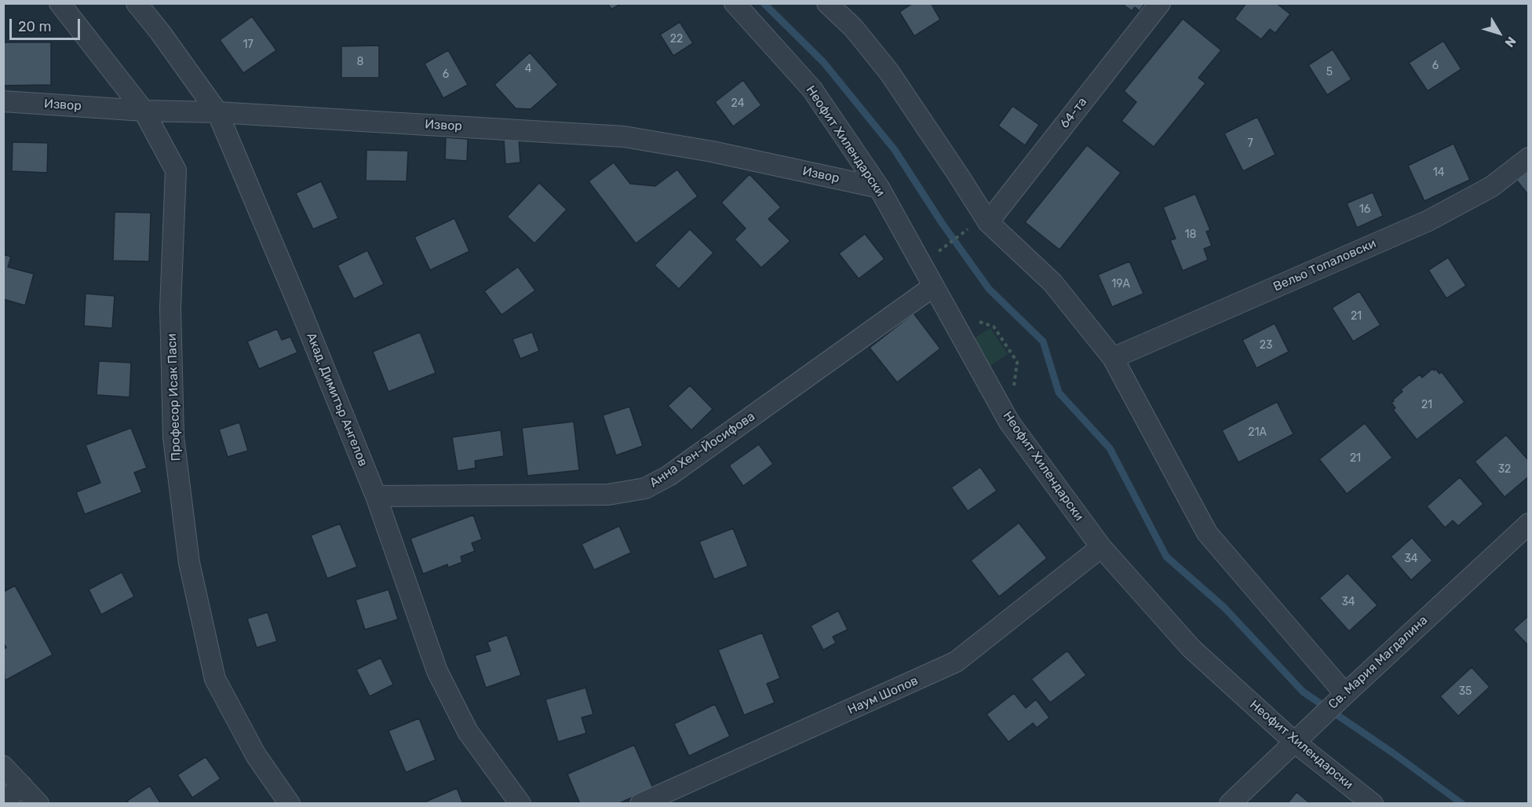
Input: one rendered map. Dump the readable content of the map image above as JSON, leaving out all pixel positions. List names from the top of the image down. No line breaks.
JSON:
{"streets":{"street":["Извор","64-та","Неофит Хилендарски","Вельо Топаловски","Професор Исак Паси","Акад. Димитър Ангелов","Анна Хен-Йосифова","Св. Мария Магдалина","Наум Шопов"]},"crossings":[["Извор","Неофит Хилендарски"],["Извор","Професор Исак Паси"],["Извор","Акад. Димитър Ангелов"],["Неофит Хилендарски","Анна Хен-Йосифова"],["Неофит Хилендарски","Св. Мария Магдалина"],["Неофит Хилендарски","Наум Шопов"],["Акад. Димитър Ангелов","Анна Хен-Йосифова"]],"house_numbers":["22","17","8","6","4","5","6","24","7","14","16","18","19А","21","23","21","21А","21","32","34","34","35"],"scale_bar":"20 m","north":"bottom right"}
